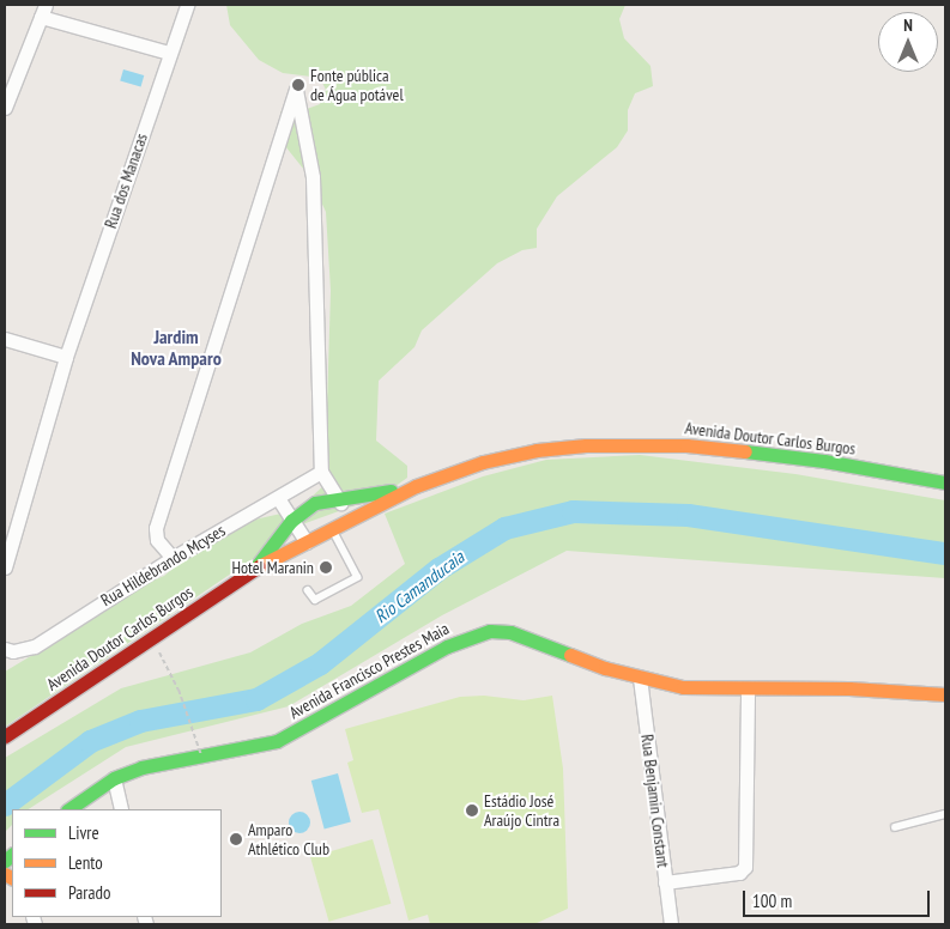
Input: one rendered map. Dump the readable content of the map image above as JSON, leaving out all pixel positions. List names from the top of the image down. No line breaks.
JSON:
{"streets":{"main road":["Avenida Doutor Carlos Burgos","Avenida Francisco Prestes Maia"],"street":["Rua dos Manacas","Rua Hildebrando Mcyses","Rua Benjamin Constant"]},"crossings":[["Avenida Francisco Prestes Maia","Rua Benjamin Constant"]],"districts":["Jardim Nova Amparo"],"water":["Rio Camanducaia"],"places":["Fonte pública de Água potável","Hotel Maranin","Estádio José Araújo Cintra","Amparo Athlético Club"],"legend":["Livre","Lento","Parado"],"scale_bar":"100 m","north":"top"}
